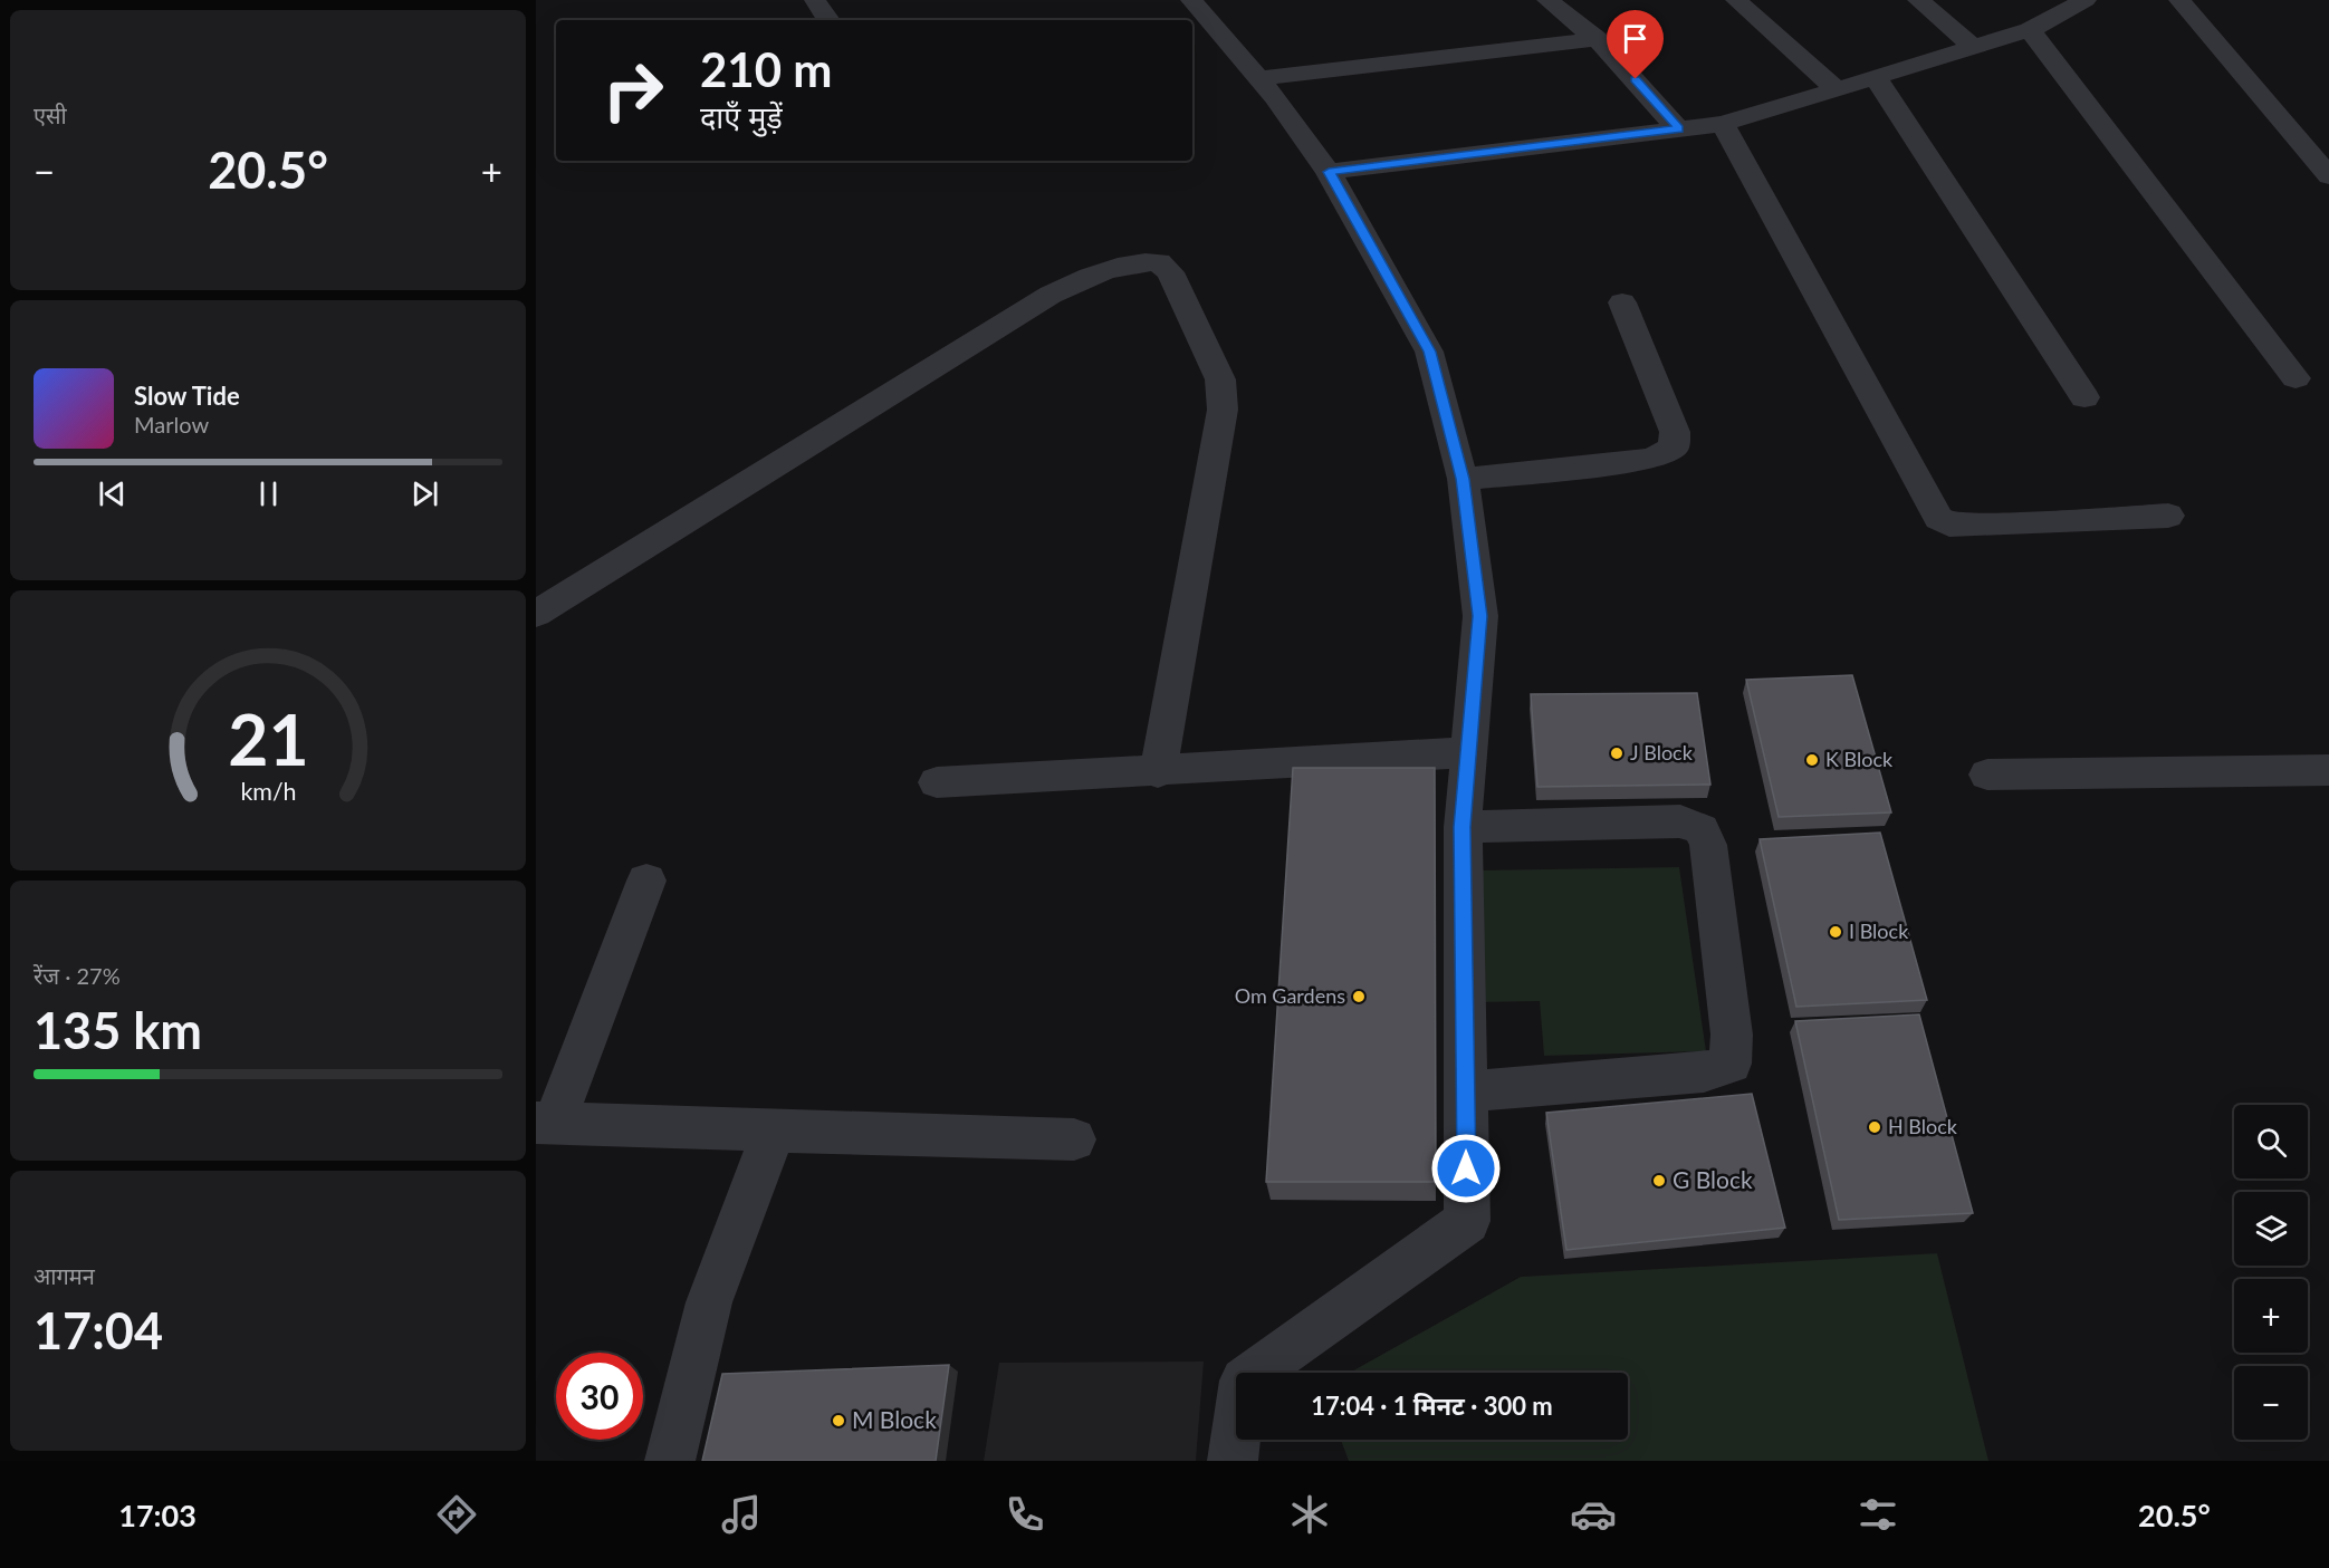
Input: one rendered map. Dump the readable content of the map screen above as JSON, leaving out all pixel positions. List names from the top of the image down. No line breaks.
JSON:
{"places":["J Block","K Block","I Block","Om Gardens","H Block","G Block","M Block"],"page":{"tile":["एसी",["रेंज · 27%","135 km"],["आगमन","17:04"]],"turn":["210 m","दाएँ मुड़ें"],"heat":["−","20.5°","+"],"song":["Slow Tide","Marlow"],"map_buttons":["+","−"],"limit":"30","trip":"17:04 · 1 मिनट · 300 m","tabs":["17:03","20.5°"],"gauge":["21","km/h"]}}
